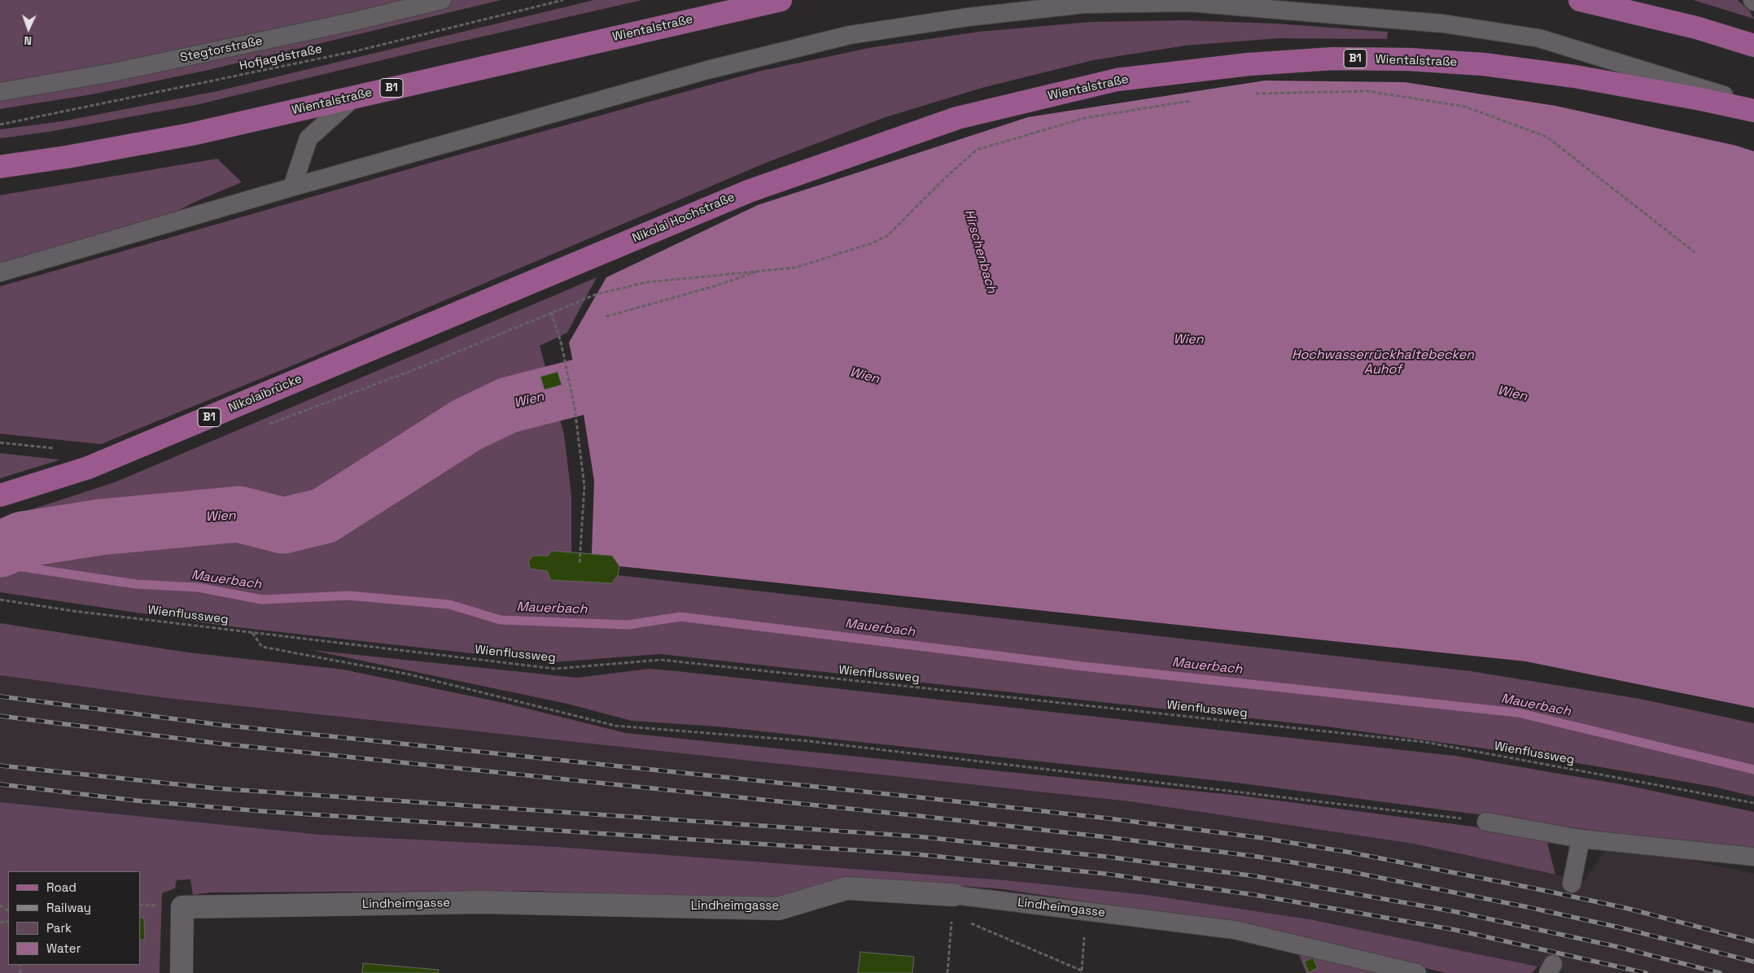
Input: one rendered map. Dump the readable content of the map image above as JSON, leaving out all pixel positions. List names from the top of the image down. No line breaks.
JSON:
{"streets":{"main road":["Wientalstraße","B1","Nikolai Hochstraße","Nikolaibrücke"],"street":["Lindheimgasse"],"lane":["Stegtorstraße"],"path":["Hofjagdstraße","Wienflussweg"]},"crossings":[["Wientalstraße","Nikolai Hochstraße"],["Nikolai Hochstraße","Nikolaibrücke"]],"water":["Hirschenbach","Wien","Hochwasserrückhaltebecken Auhof","Mauerbach"],"legend":["Road","Railway","Park","Water"],"north":"bottom"}
